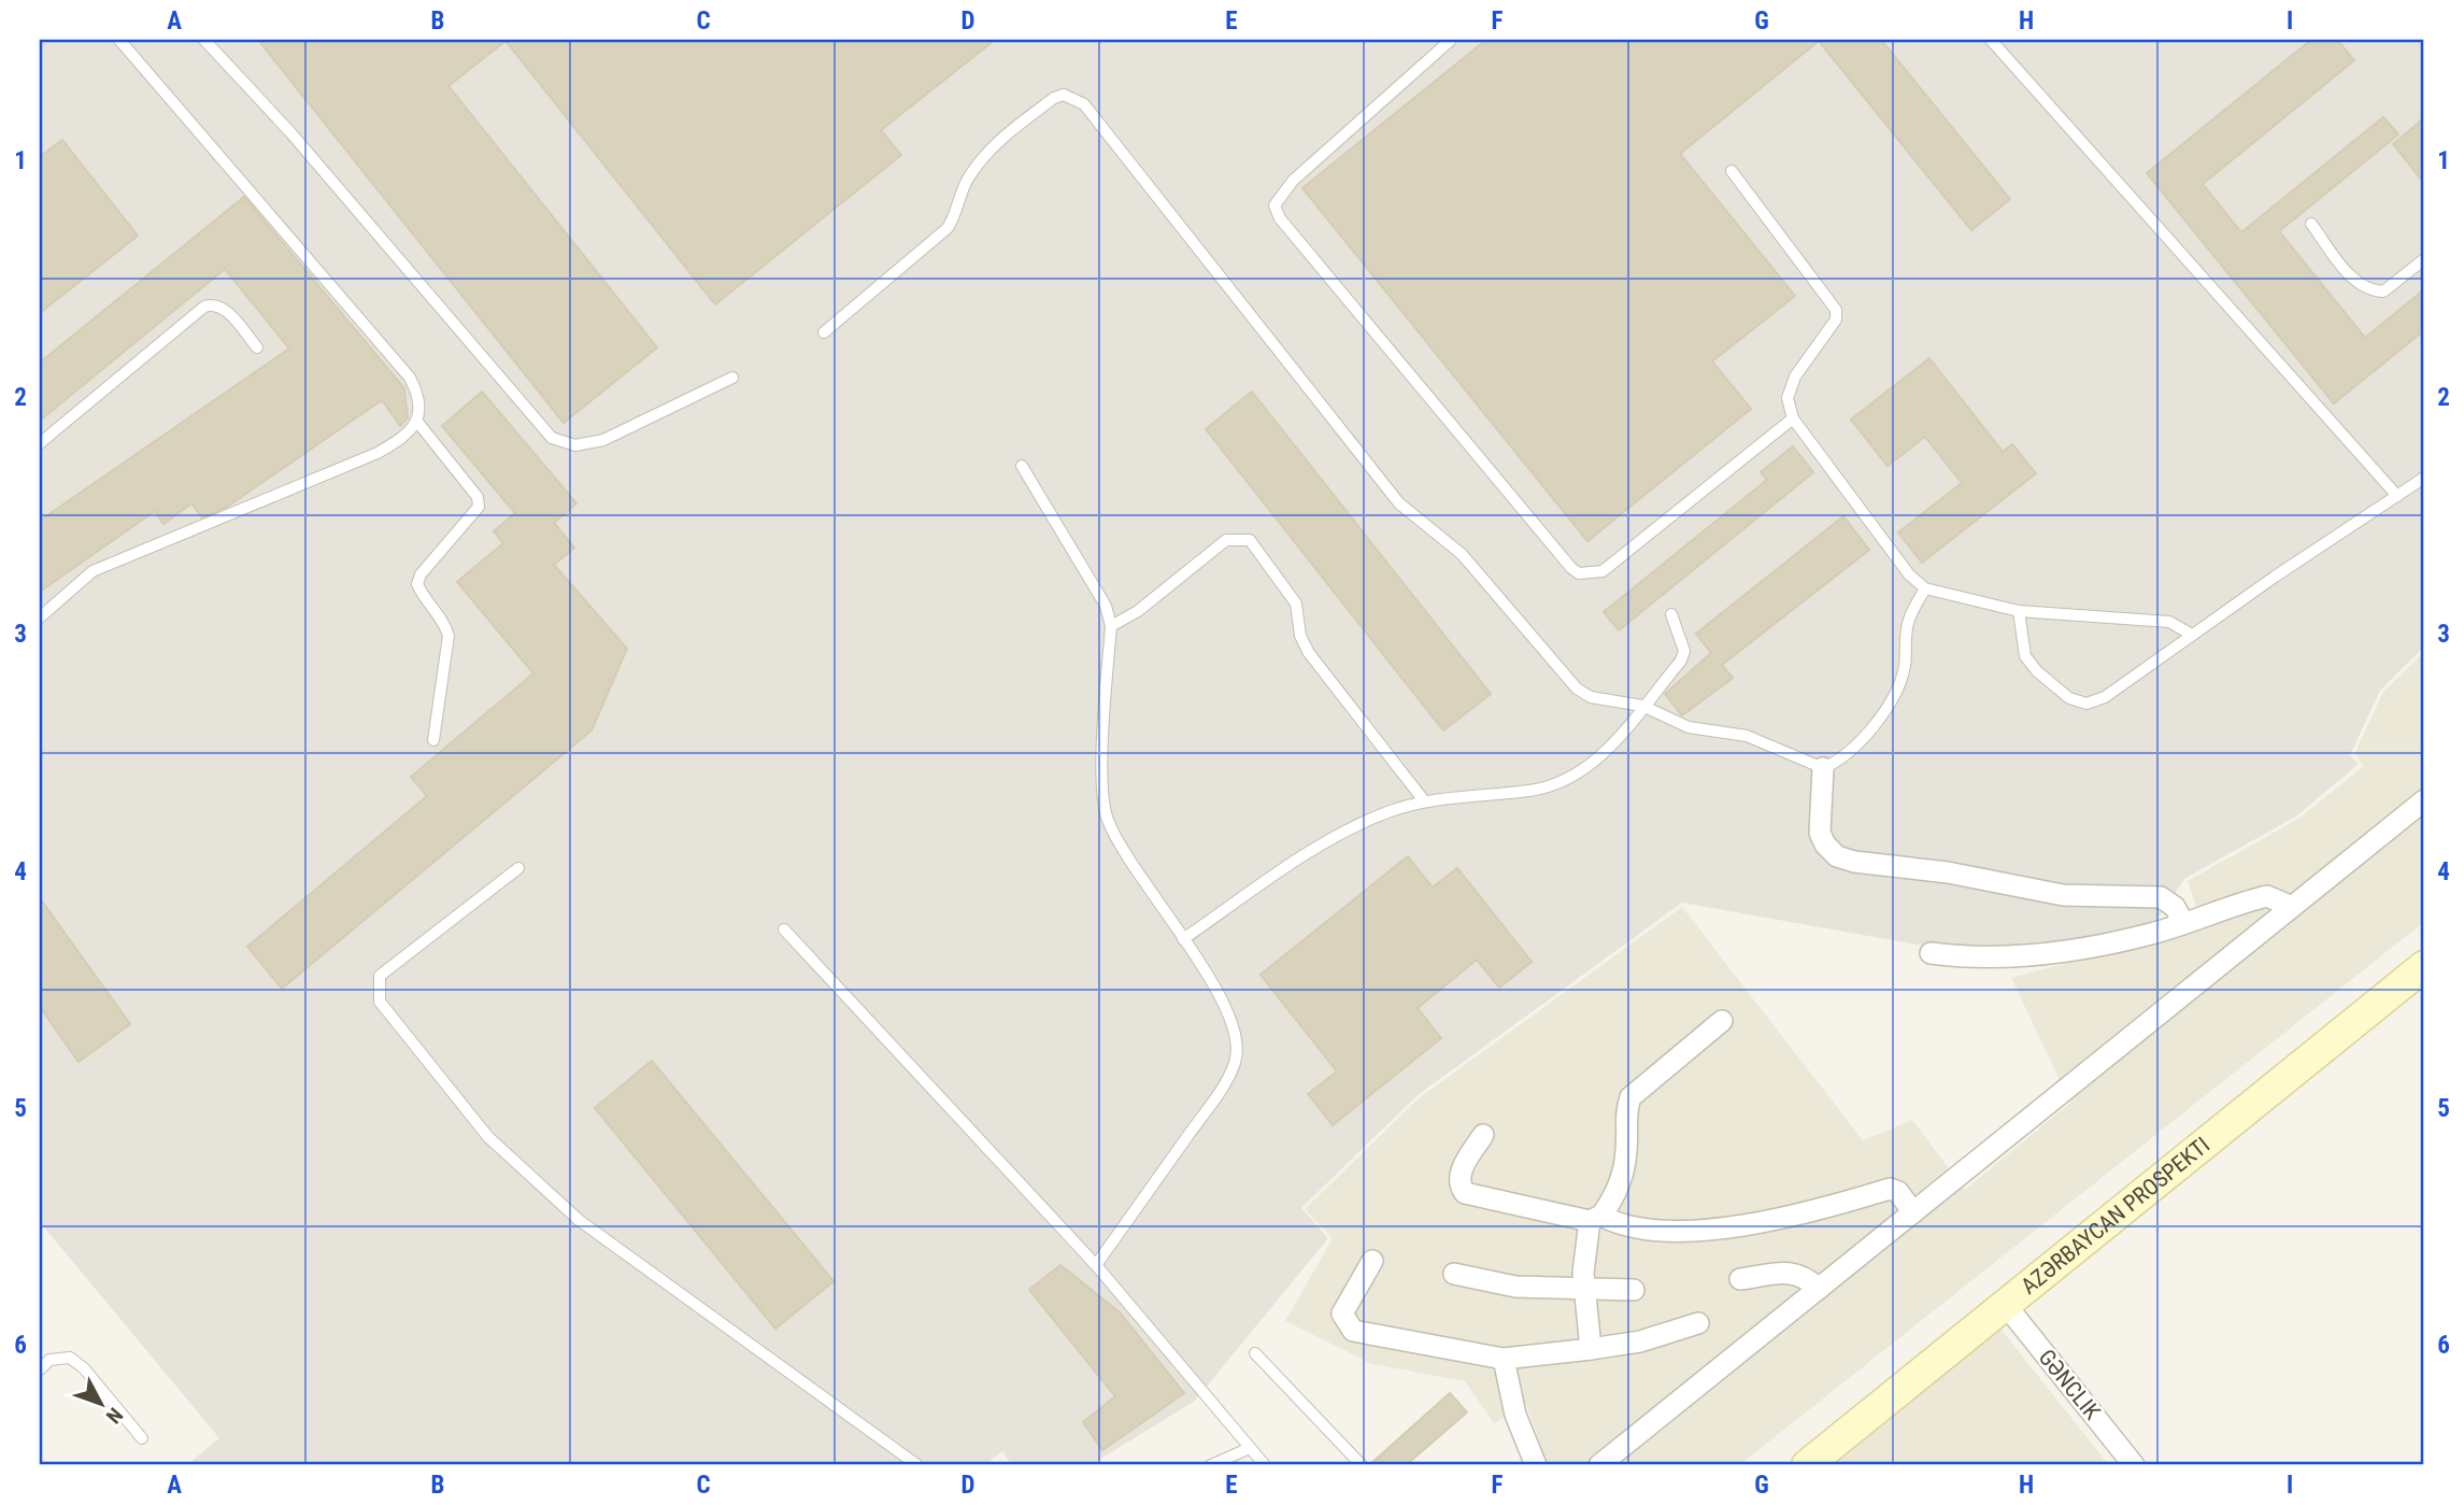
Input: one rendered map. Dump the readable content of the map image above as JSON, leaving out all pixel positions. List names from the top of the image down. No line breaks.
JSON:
{"streets":{"street":["AZƏRBAYCAN PROSPEKTI","GƏNCLIK"]},"crossings":[["AZƏRBAYCAN PROSPEKTI","GƏNCLIK"]],"north":"bottom right","grid":{"columns":["A","B","C","D","E","F","G","H","I"],"rows":["1","2","3","4","5","6"]}}
